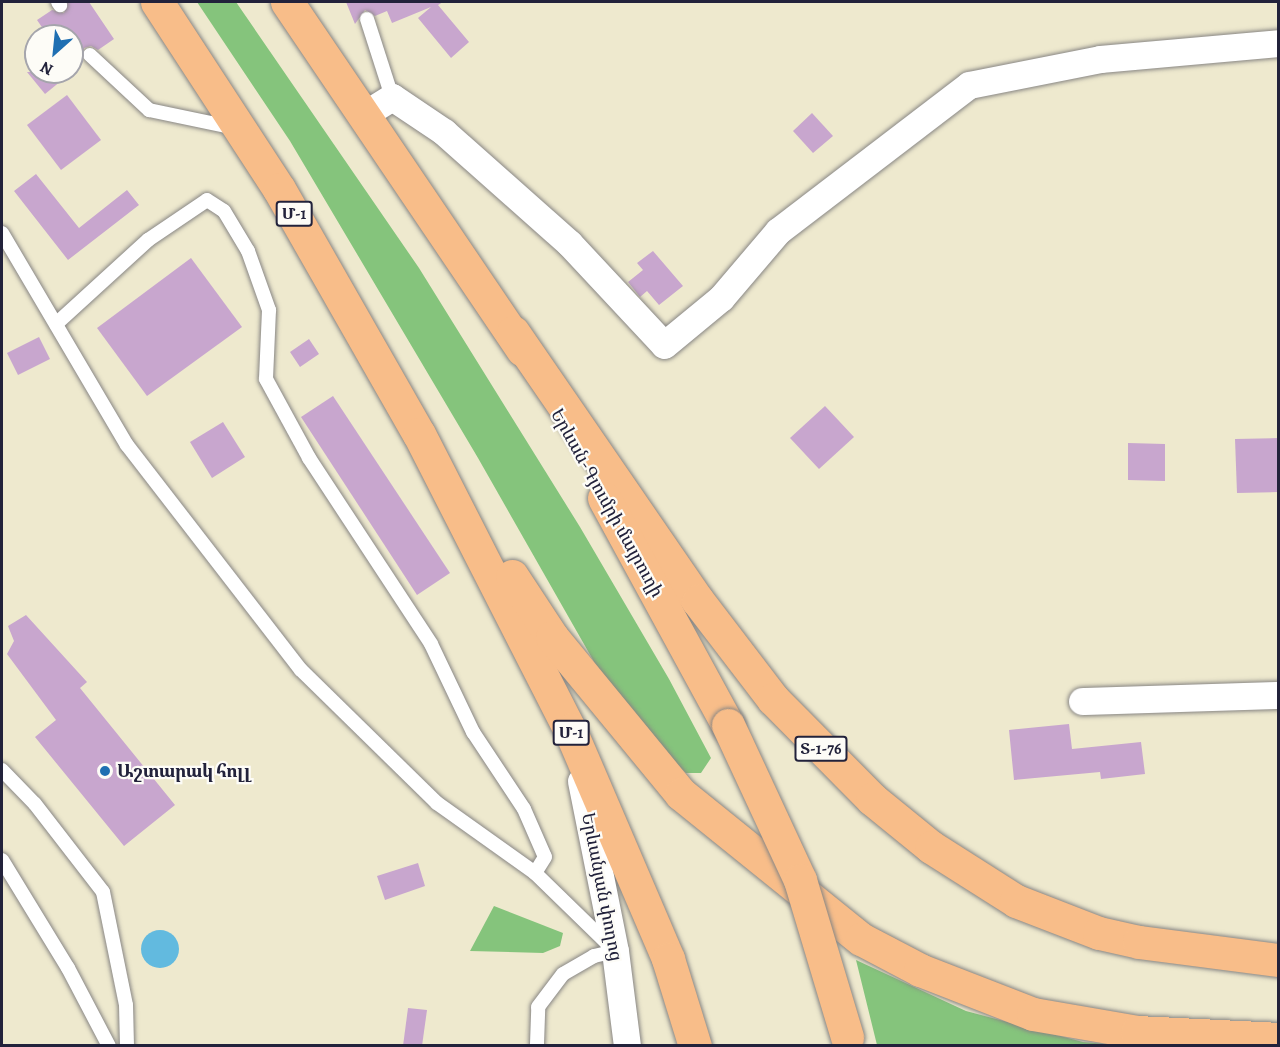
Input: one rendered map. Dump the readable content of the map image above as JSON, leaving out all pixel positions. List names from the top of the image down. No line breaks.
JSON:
{"streets":{"highway":["Մ-1","Երևան-Գյումրի մայրուղի","Տ-1-76"],"street":["Երևանյան փողոց"]},"crossings":[["Մ-1","Երևանյան փողոց"],["Երևան-Գյումրի մայրուղի","Տ-1-76"]],"places":["Աշտարակ հոլլ"],"north":"bottom left"}
